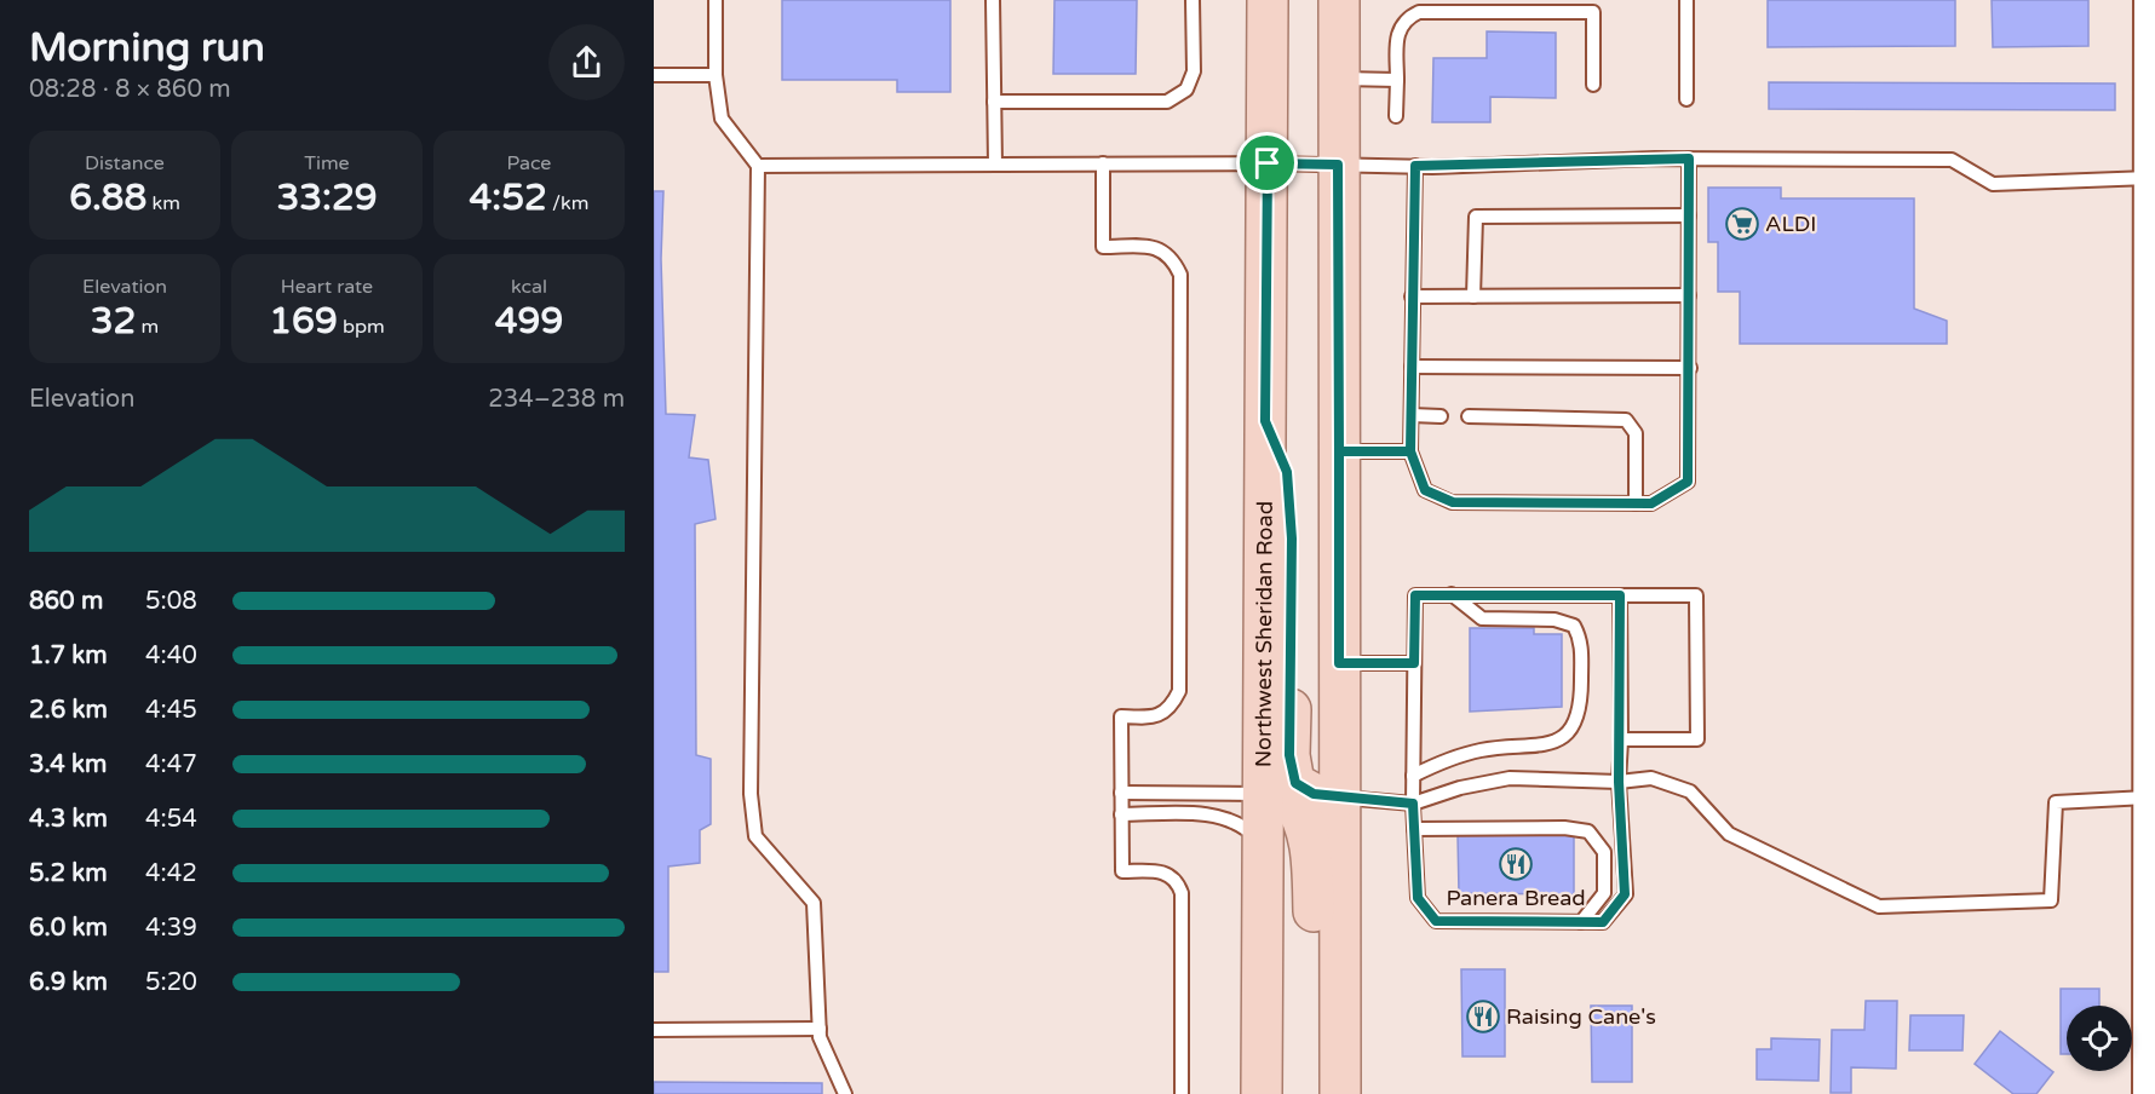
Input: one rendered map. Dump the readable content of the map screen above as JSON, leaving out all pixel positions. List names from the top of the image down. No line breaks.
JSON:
{"streets":{"main road":["Northwest Sheridan Road"]},"places":{"supermarket":["ALDI"],"restaurant":["Panera Bread","Raising Cane's"]},"page":{"heading":["Morning run","08:28 · 8 × 860 m"],"stats":[["Distance","6.88 km"],["Time","33:29"],["Pace","4:52 /km"],["Elevation","32 m"],["Heart rate","169 bpm"],["kcal","499"]],"chart":["Elevation","234–238 m"],"list":[{"name":"860 m","note":"5:08"},{"name":"1.7 km","note":"4:40"},{"name":"2.6 km","note":"4:45"},{"name":"3.4 km","note":"4:47"},{"name":"4.3 km","note":"4:54"},{"name":"5.2 km","note":"4:42"},{"name":"6.0 km","note":"4:39"},{"name":"6.9 km","note":"5:20"}]}}
